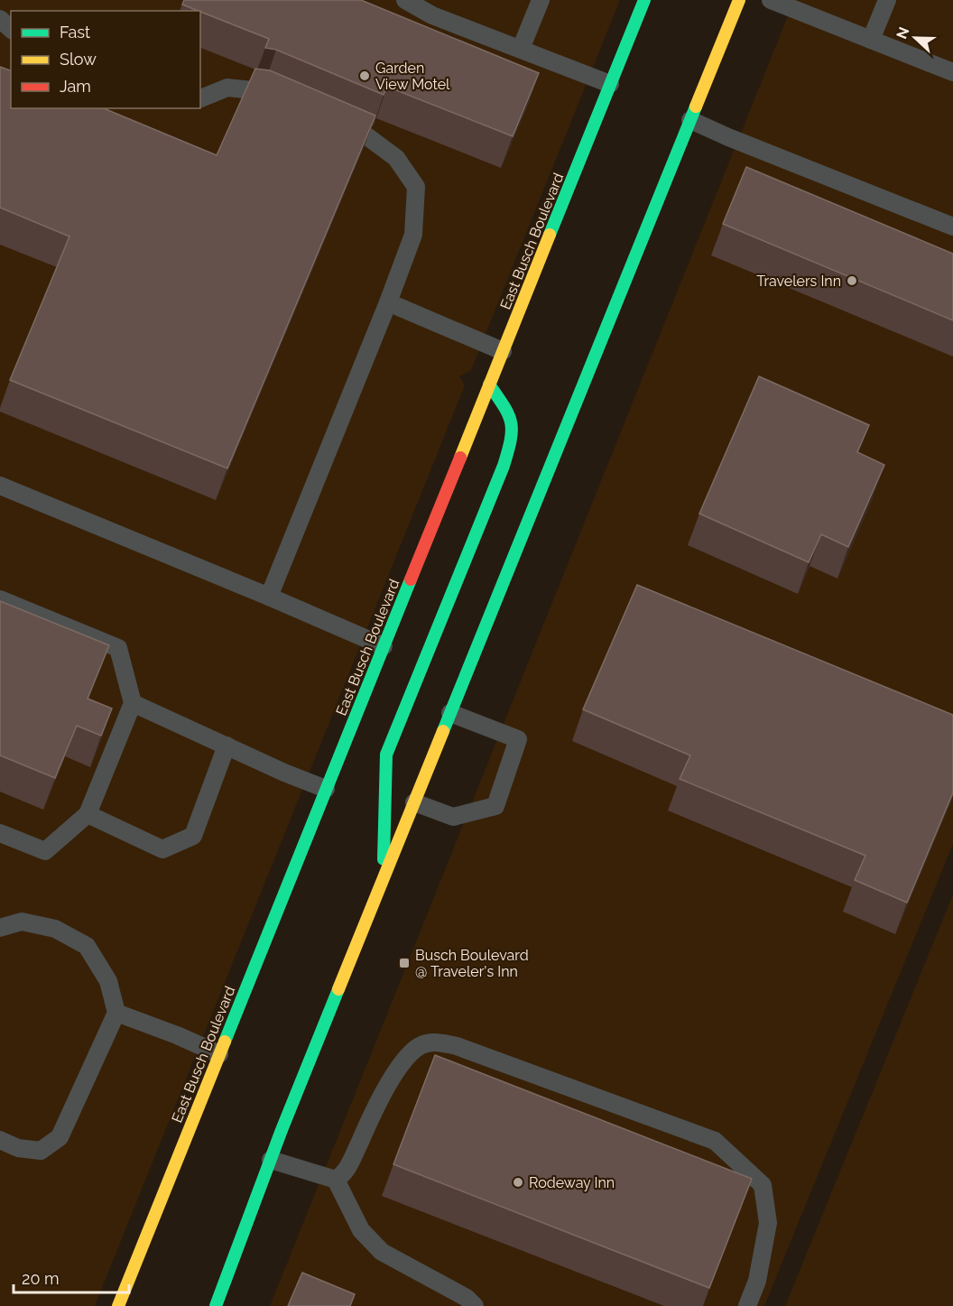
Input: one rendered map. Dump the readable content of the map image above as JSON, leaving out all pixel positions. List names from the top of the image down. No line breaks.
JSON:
{"streets":{"main road":["East Busch Boulevard"]},"places":{"other":["Garden View Motel","Travelers Inn","Rodeway Inn"],"transit":["Busch Boulevard @ Traveler's Inn"]},"legend":["Fast","Slow","Jam"],"scale_bar":"20 m","north":"left"}
